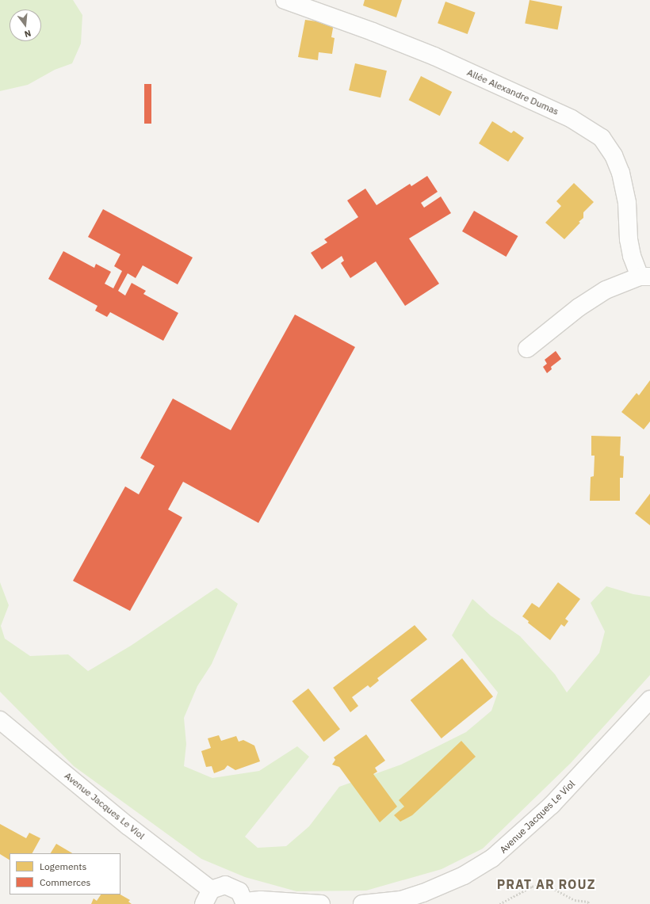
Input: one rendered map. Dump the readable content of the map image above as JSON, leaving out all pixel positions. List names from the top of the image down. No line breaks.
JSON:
{"streets":{"street":["Allée Alexandre Dumas","Avenue Jacques Le Viol"]},"districts":["PRAT AR ROUZ"],"legend":["Logements","Commerces"],"north":"bottom"}
